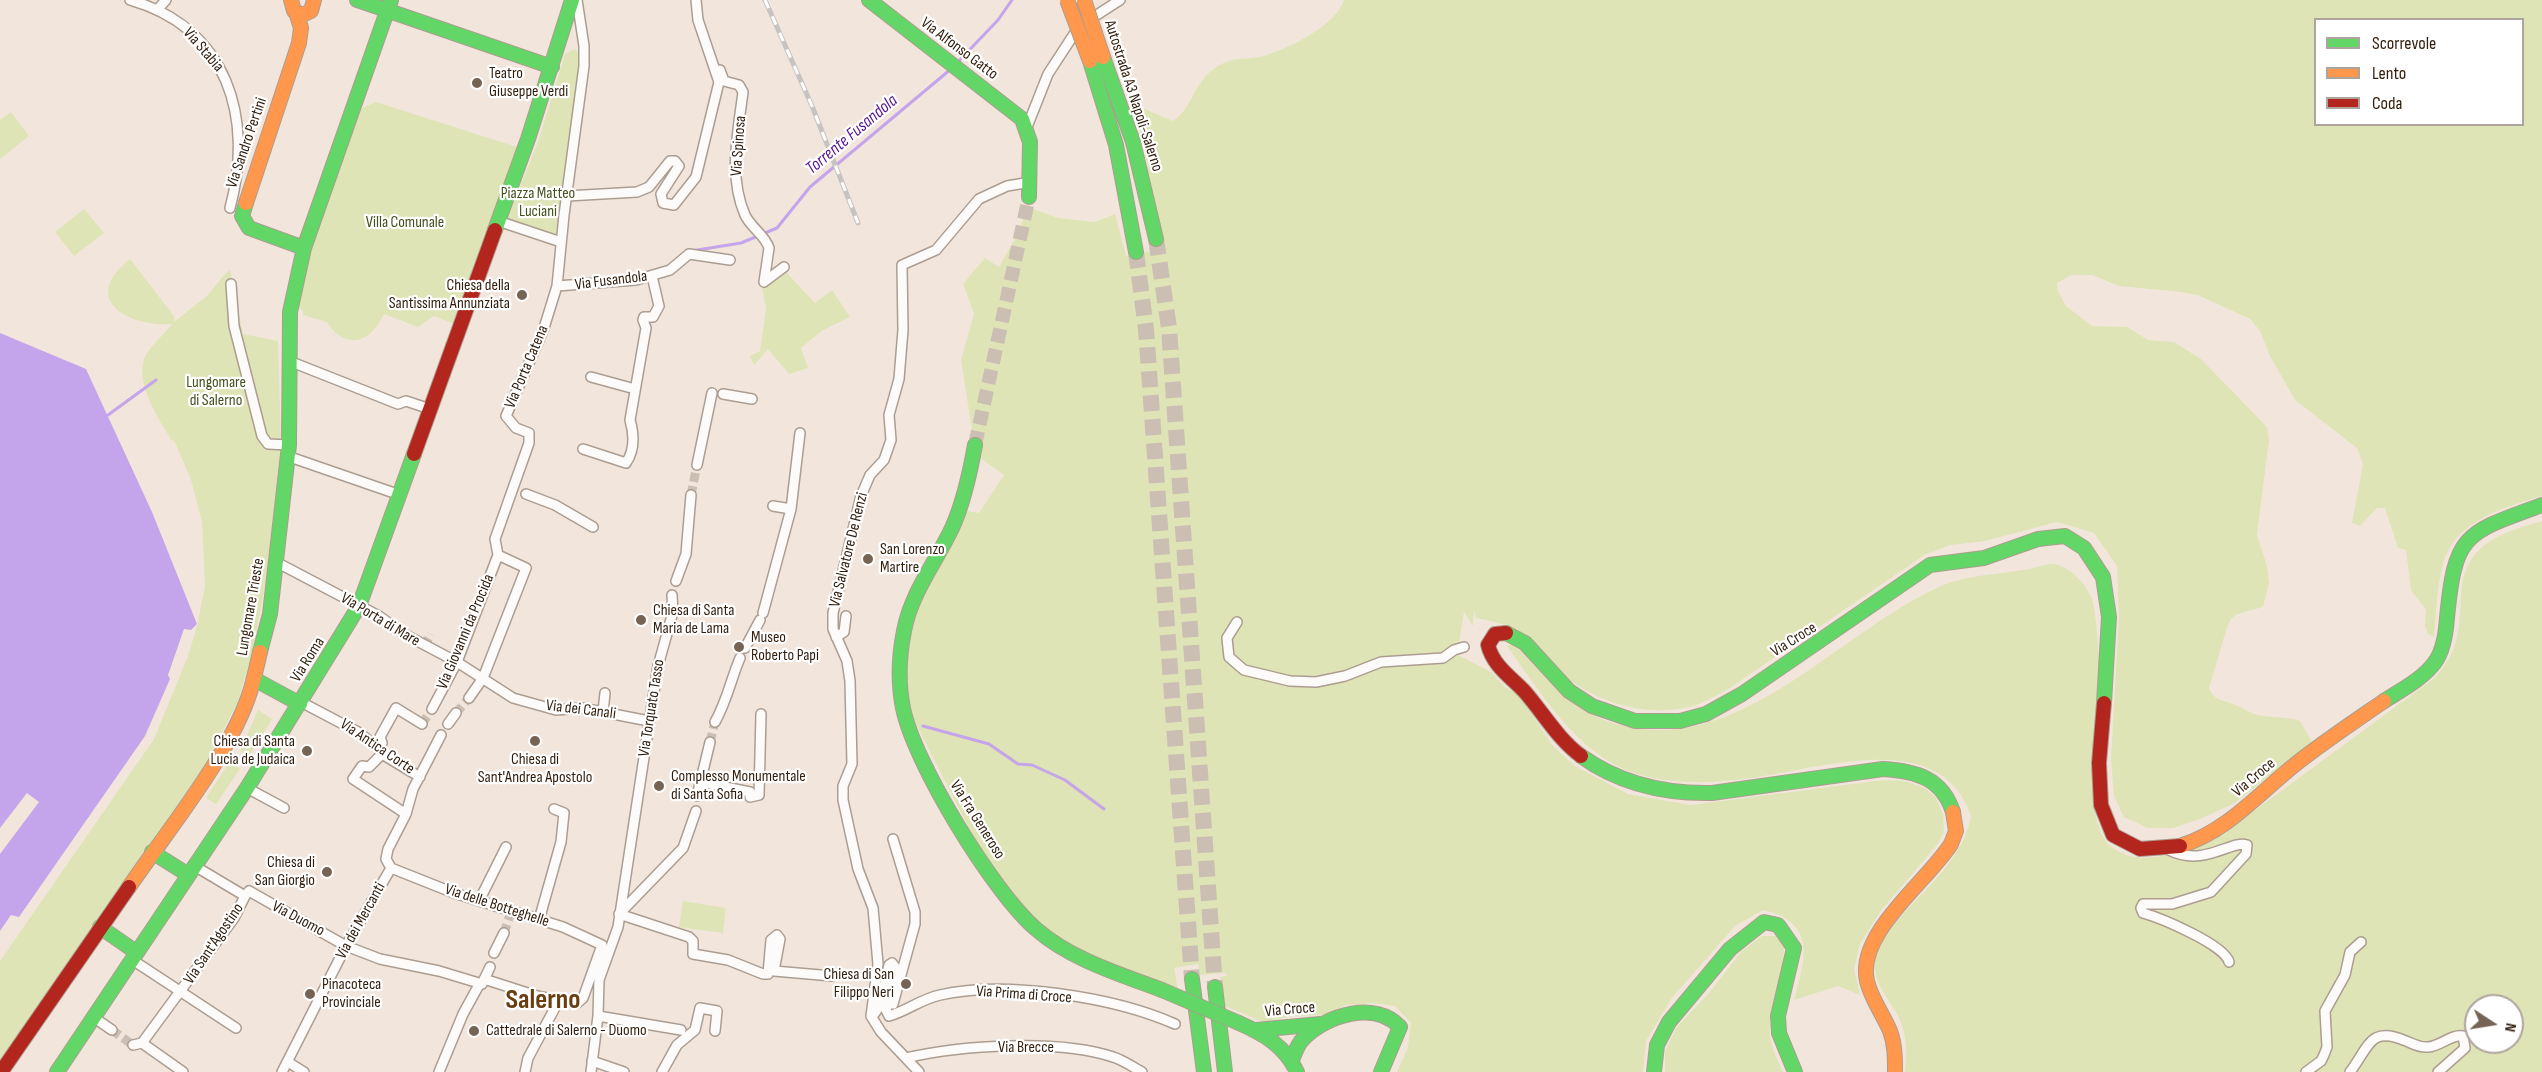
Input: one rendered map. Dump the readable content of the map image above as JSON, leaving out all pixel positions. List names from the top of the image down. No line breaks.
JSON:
{"streets":{"main road":["Via Alfonso Gatto","Autostrada A3 Napoli-Salerno","Via Sandro Pertini","Lungomare Trieste","Via Croce","Via Roma","Via Fra Generoso"],"street":["Via Stabia","Via Spinosa","Via Fusandola","Via Porta Catena","Via Salvatore De Renzi","Via Porta di Mare","Via Giovanni da Procida","Via Torquato Tasso","Via dei Canali","Via Antica Corte","Via delle Botteghelle","Via Duomo","Via dei Mercanti","Via Sant'Agostino","Via Prima di Croce","Via Brecce"]},"crossings":[["Via Sandro Pertini","Lungomare Trieste"],["Via Fusandola","Via Porta Catena"],["Via Porta Catena","Via Giovanni da Procida"],["Lungomare Trieste","Via Porta di Mare"],["Via Porta di Mare","Via Giovanni da Procida"],["Via Porta di Mare","Via Roma"],["Via Porta di Mare","Via dei Canali"],["Via Croce","Via Fra Generoso"],["Via Roma","Via Antica Corte"],["Via Roma","Via Duomo"],["Via Torquato Tasso","Via dei Canali"],["Via Torquato Tasso","Via delle Botteghelle"],["Via Antica Corte","Via dei Mercanti"],["Via delle Botteghelle","Via dei Mercanti"],["Via Duomo","Via dei Mercanti"],["Via Duomo","Via Sant'Agostino"]],"districts":["Salerno"],"water":["Torrente Fusandola"],"parks":["Piazza Matteo Luciani","Villa Comunale","Lungomare di Salerno"],"places":["Teatro Giuseppe Verdi","Chiesa della Santissima Annunziata","San Lorenzo Martire","Chiesa di Santa Maria de Lama","Museo Roberto Papi","Chiesa di Sant'Andrea Apostolo","Chiesa di Santa Lucia de Judaica","Complesso Monumentale di Santa Sofia","Chiesa di San Giorgio","Chiesa di San Filippo Neri","Pinacoteca Provinciale","Cattedrale di Salerno - Duomo"],"legend":["Scorrevole","Lento","Coda"],"north":"right"}
